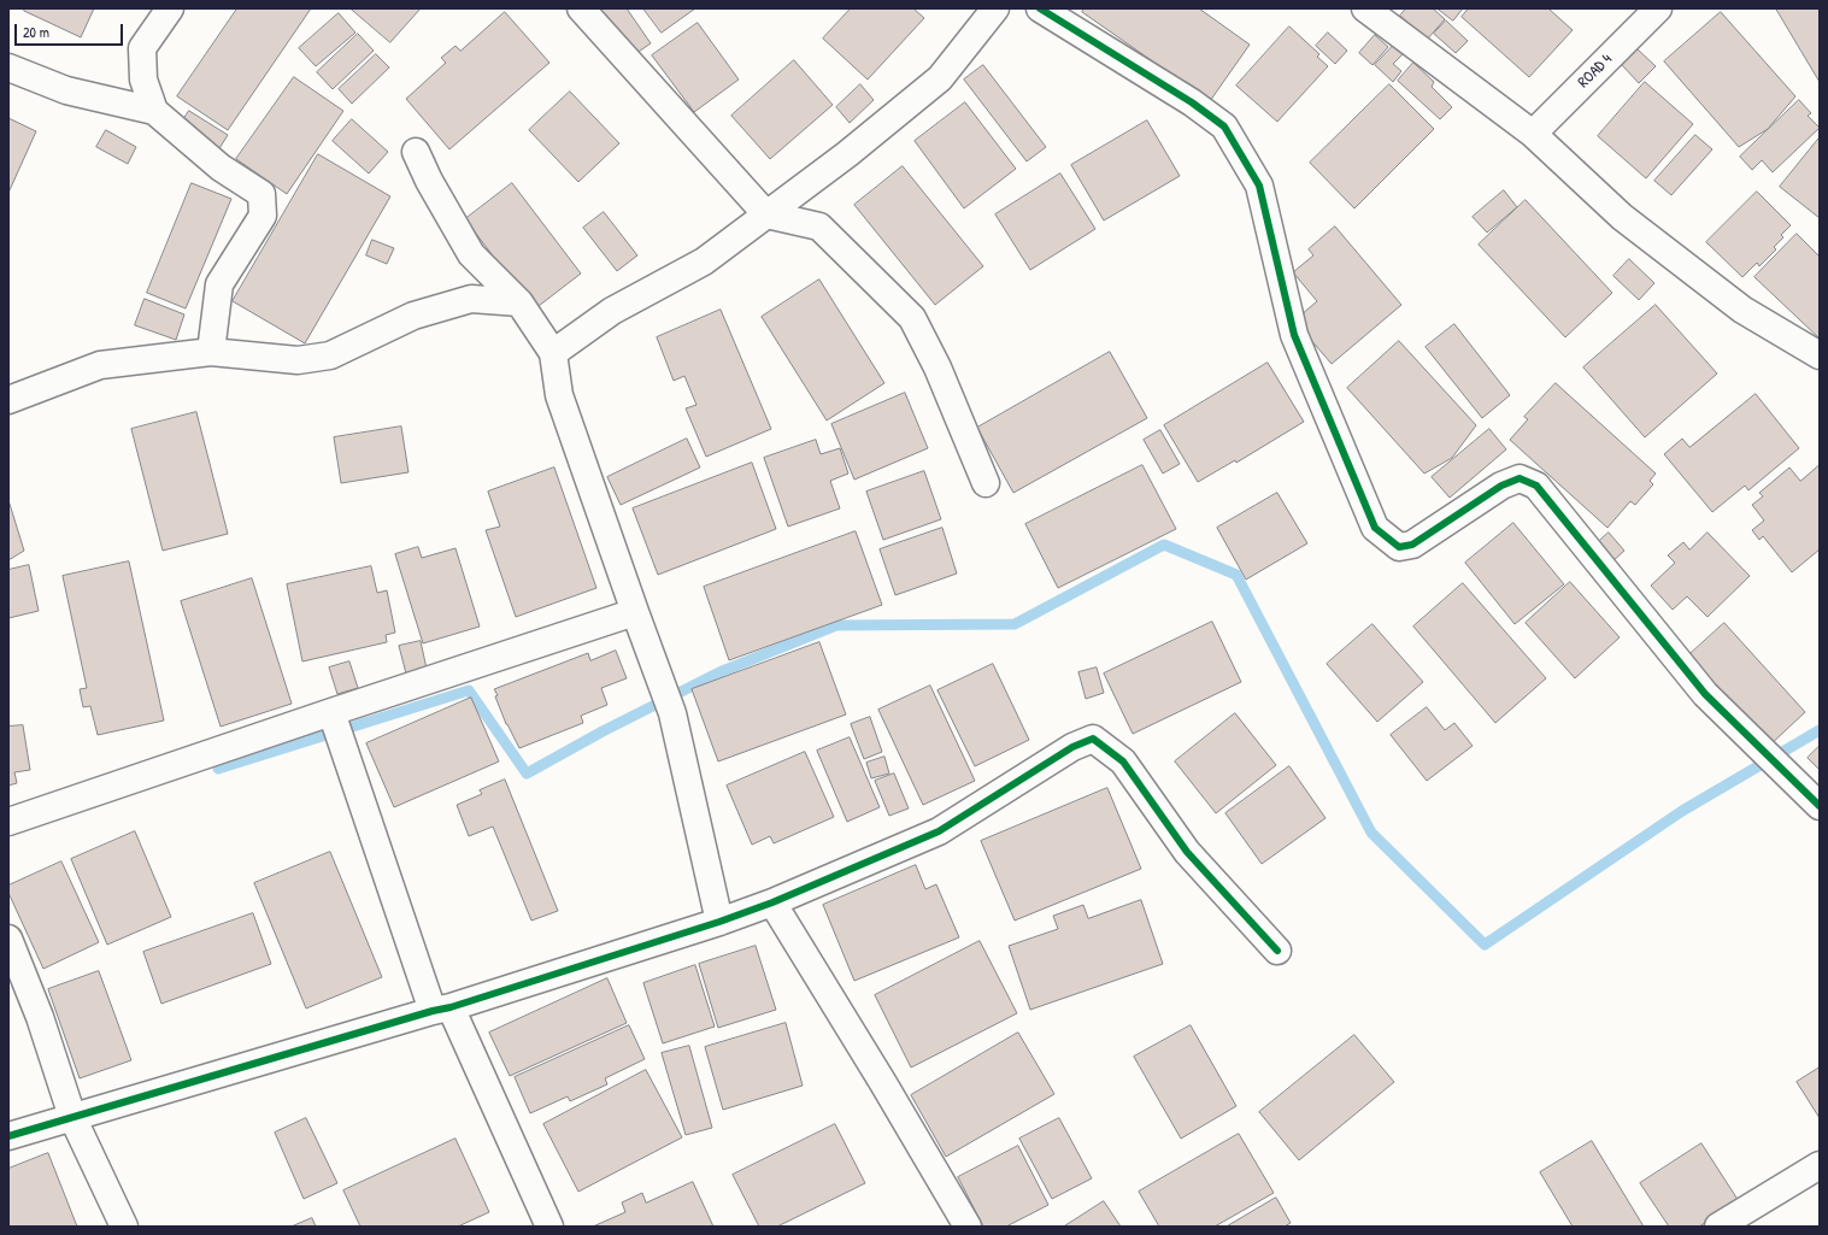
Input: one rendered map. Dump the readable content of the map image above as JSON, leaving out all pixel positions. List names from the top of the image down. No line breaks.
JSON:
{"streets":{"street":["ROAD 4"]},"scale_bar":"20 m"}
